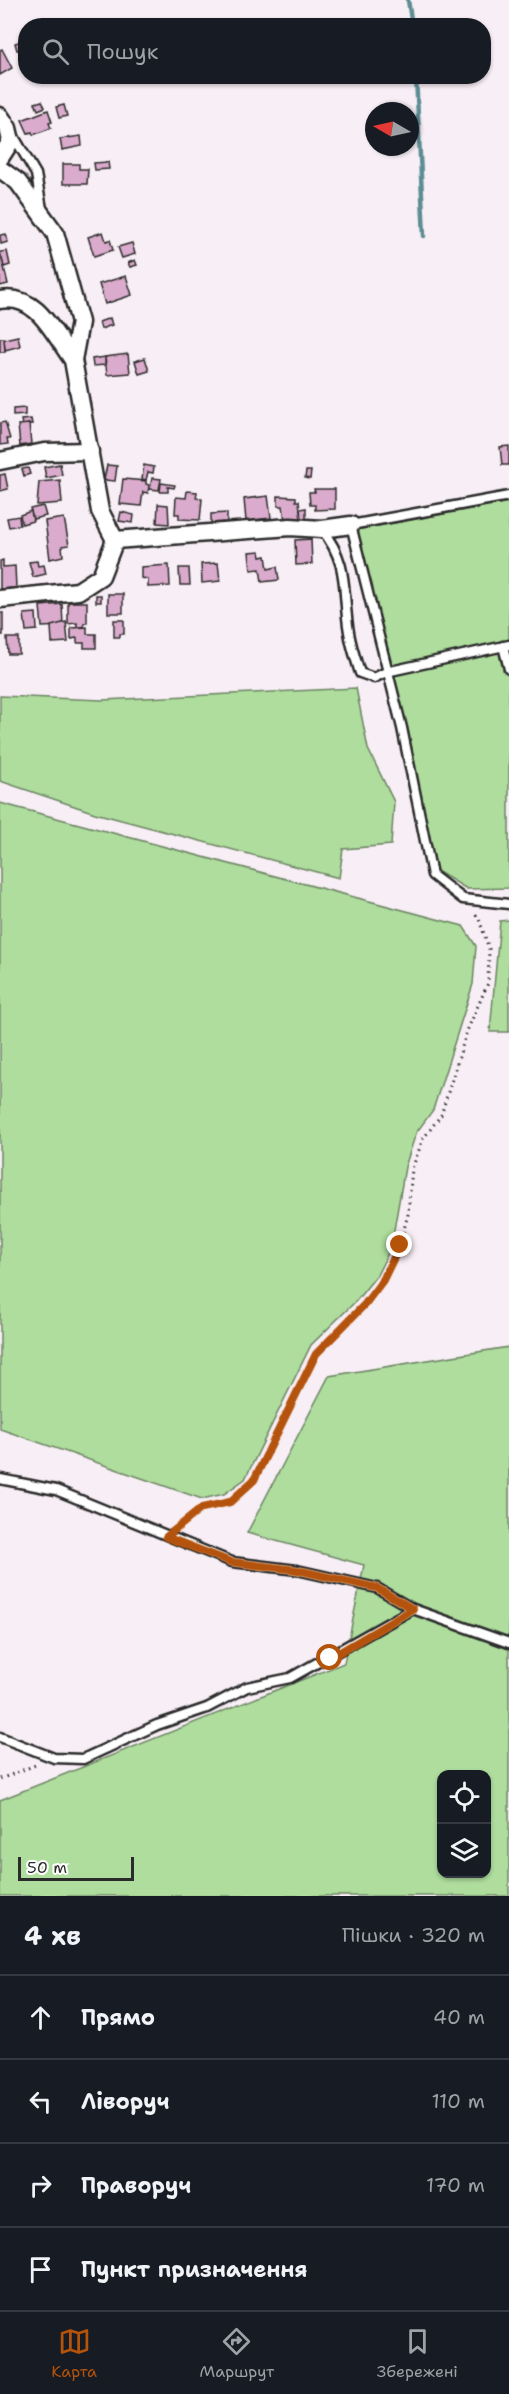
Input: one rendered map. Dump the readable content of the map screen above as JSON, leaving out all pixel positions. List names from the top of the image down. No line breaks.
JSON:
{"scale_bar":"50 m","north":"left","page":{"search":"Пошук","scale":"50 m","heading":["4 хв","Пішки · 320 m"],"list":[["Прямо","40 m"],["Ліворуч","110 m"],["Праворуч","170 m"],"Пункт призначення"],"nav":["Карта","Маршрут","Збережені"]}}
